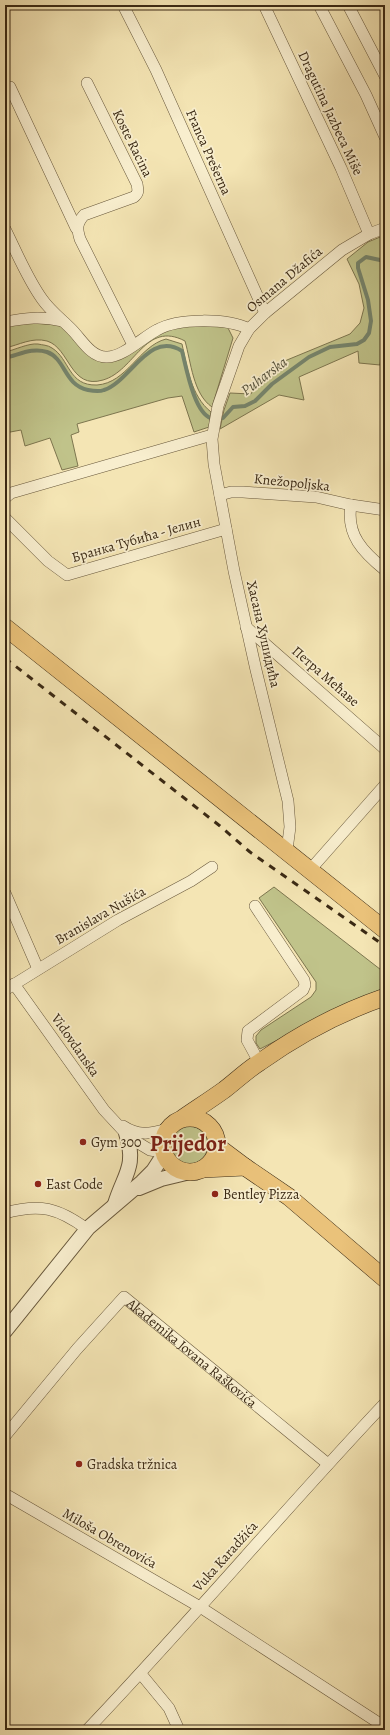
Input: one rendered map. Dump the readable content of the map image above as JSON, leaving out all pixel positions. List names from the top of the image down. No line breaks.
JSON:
{"streets":{"street":["Dragutina Jazbeca Miše","Koste Racina","Franca Prešerna","Osmana Džafića","Knežopoljska","Бранка Тубића - Јелин","Хасана Хушидића","Петра Мећаве","Branislava Nušića","Vidovdanska","Akademika Jovana Raškovića","Miloša Obrenovića","Vuka Karadžića"]},"crossings":[["Dragutina Jazbeca Miše","Osmana Džafića"],["Franca Prešerna","Osmana Džafića"],["Osmana Džafića","Хасана Хушидића"],["Knežopoljska","Хасана Хушидића"],["Бранка Тубића - Јелин","Хасана Хушидића"],["Хасана Хушидића","Петра Мећаве"],["Branislava Nušića","Vidovdanska"],["Akademika Jovana Raškovića","Vuka Karadžića"],["Miloša Obrenovića","Vuka Karadžića"]],"districts":["Prijedor"],"water":["Puharska"],"places":["Gym 300","East Code","Bentley Pizza","Gradska tržnica"]}
